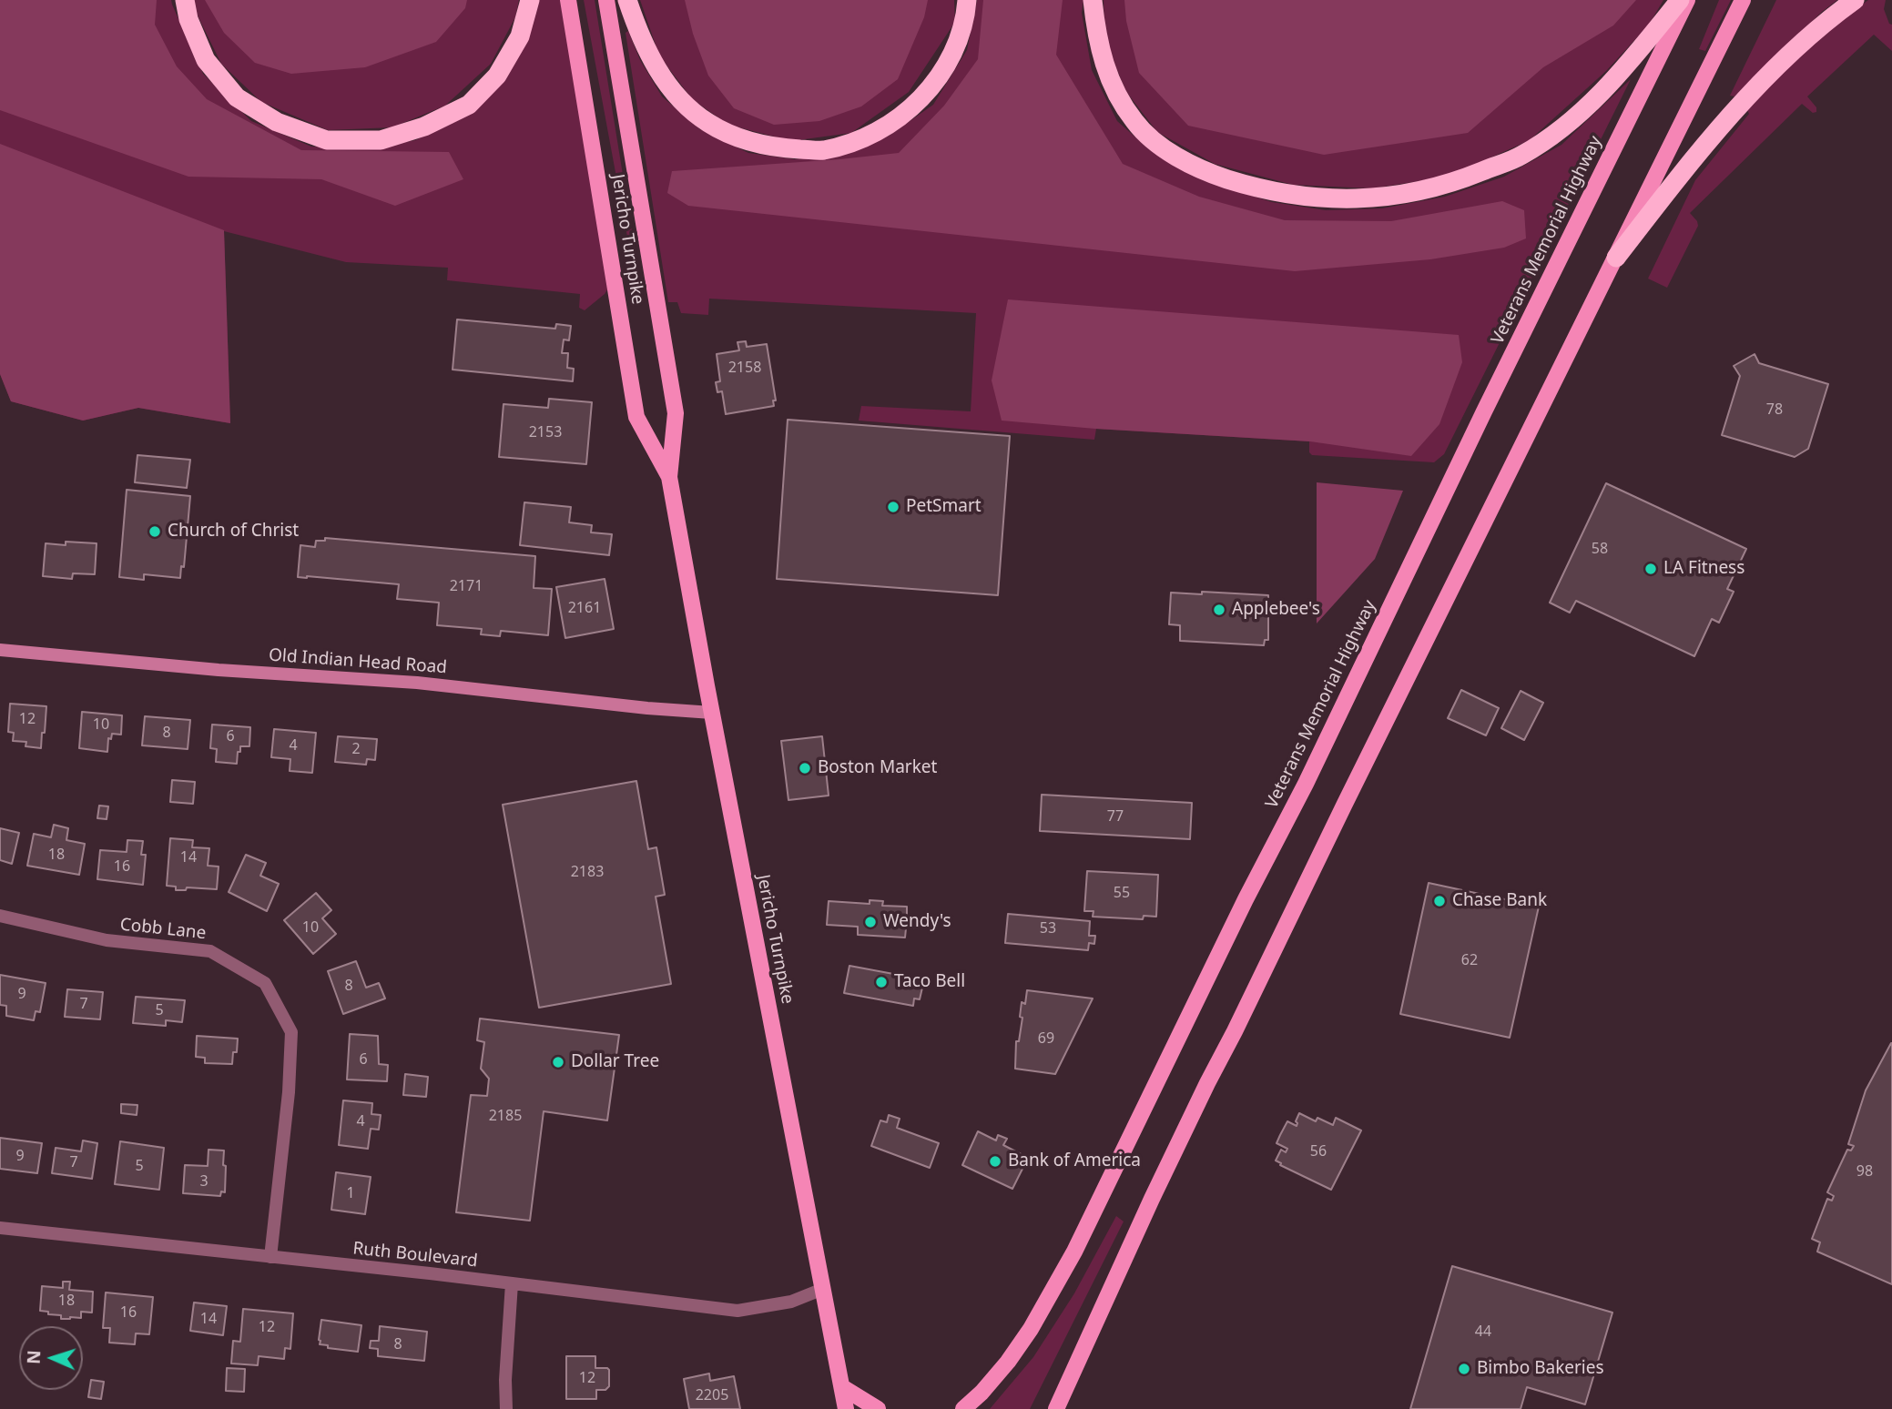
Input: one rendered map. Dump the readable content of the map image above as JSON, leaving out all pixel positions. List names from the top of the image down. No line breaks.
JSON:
{"streets":{"main road":["Jericho Turnpike","Veterans Memorial Highway"],"street":["Old Indian Head Road","Cobb Lane","Ruth Boulevard"]},"crossings":[["Jericho Turnpike","Old Indian Head Road"],["Jericho Turnpike","Ruth Boulevard"],["Cobb Lane","Ruth Boulevard"]],"places":["PetSmart","Church of Christ","LA Fitness","Applebee's","Boston Market","Chase Bank","Wendy's","Taco Bell","Dollar Tree","Bank of America","Bimbo Bakeries"],"house_numbers":["2158","78","2153","58","2171","2161","12","10","8","6","4","2","77","18","14","16","2183","55","10","53","62","8","9","7","5","69","6","2185","4","56","9","7","5","98","3","1","18","16","14","12","44","8","12","2205"],"north":"left"}
